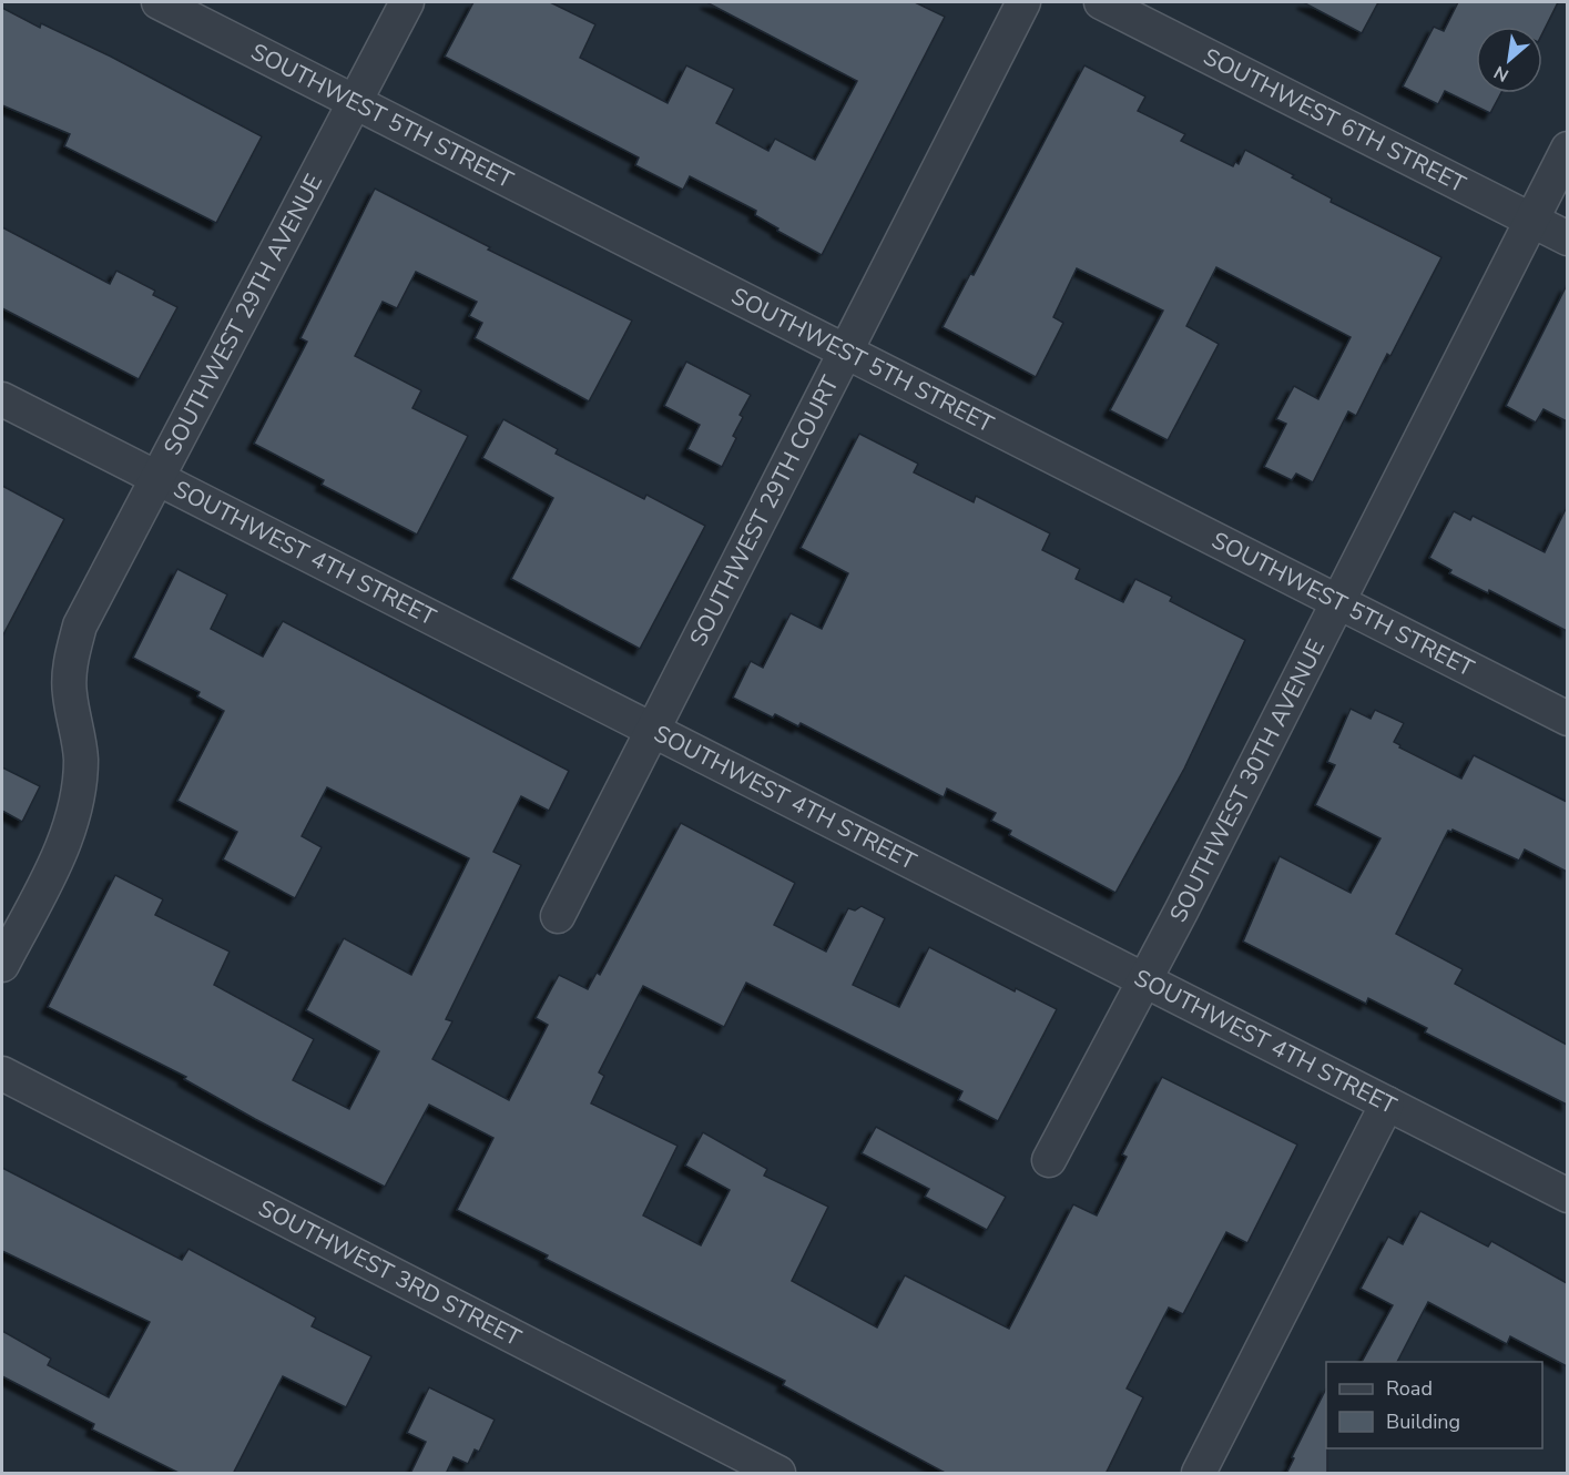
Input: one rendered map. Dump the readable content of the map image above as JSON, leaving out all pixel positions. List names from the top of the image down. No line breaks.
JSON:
{"streets":{"street":["SOUTHWEST 5TH STREET","SOUTHWEST 6TH STREET","SOUTHWEST 29TH AVENUE","SOUTHWEST 29TH COURT","SOUTHWEST 4TH STREET","SOUTHWEST 30TH AVENUE","SOUTHWEST 3RD STREET"]},"crossings":[["SOUTHWEST 5TH STREET","SOUTHWEST 29TH AVENUE"],["SOUTHWEST 5TH STREET","SOUTHWEST 29TH COURT"],["SOUTHWEST 5TH STREET","SOUTHWEST 30TH AVENUE"],["SOUTHWEST 6TH STREET","SOUTHWEST 30TH AVENUE"],["SOUTHWEST 29TH AVENUE","SOUTHWEST 4TH STREET"],["SOUTHWEST 29TH COURT","SOUTHWEST 4TH STREET"],["SOUTHWEST 4TH STREET","SOUTHWEST 30TH AVENUE"]],"legend":["Road","Building"],"north":"bottom left"}
